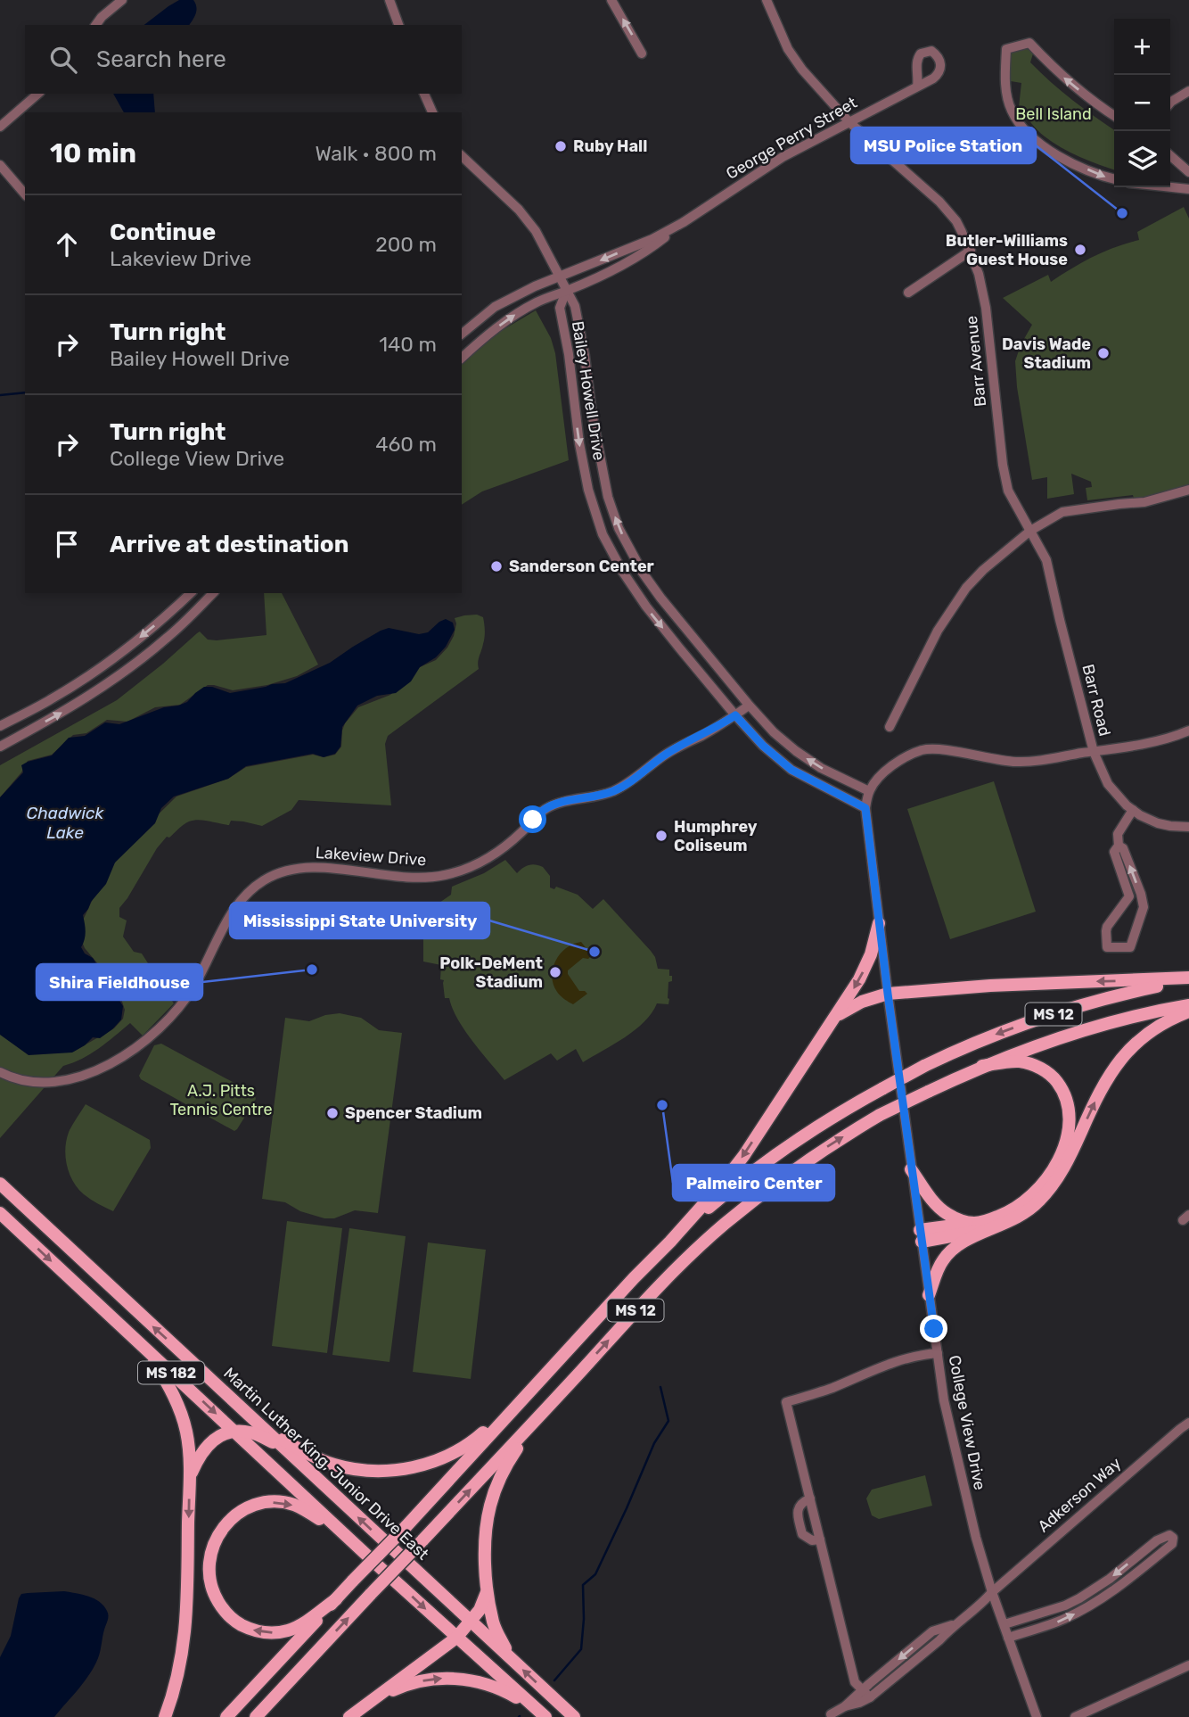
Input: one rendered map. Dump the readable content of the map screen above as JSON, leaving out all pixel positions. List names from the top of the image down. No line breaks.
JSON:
{"streets":{"main road":["MS 12","MS 182","Martin Luther King, Junior Drive East"],"street":["George Perry Street","Barr Avenue","Bailey Howell Drive","Barr Road","Lakeview Drive","College View Drive","Adkerson Way"]},"crossings":[["George Perry Street","Barr Avenue"],["George Perry Street","Bailey Howell Drive"],["Barr Avenue","Barr Road"],["Bailey Howell Drive","Lakeview Drive"],["Bailey Howell Drive","College View Drive"],["College View Drive","Adkerson Way"]],"water":["Chadwick Lake"],"parks":["Bell Island","A.J. Pitts Tennis Centre"],"places":["Ruby Hall","MSU Police Station","Butler-Williams Guest House","Davis Wade Stadium","Sanderson Center","Humphrey Coliseum","Mississippi State University","Shira Fieldhouse","Polk-DeMent Stadium","Palmeiro Center","Spencer Stadium"],"page":{"map_buttons":["+","−"],"search":"Search here","heading":["10 min","Walk · 800 m"],"list":[["Continue","Lakeview Drive","200 m"],["Turn right","Bailey Howell Drive","140 m"],["Turn right","College View Drive","460 m"],"Arrive at destination"]}}
